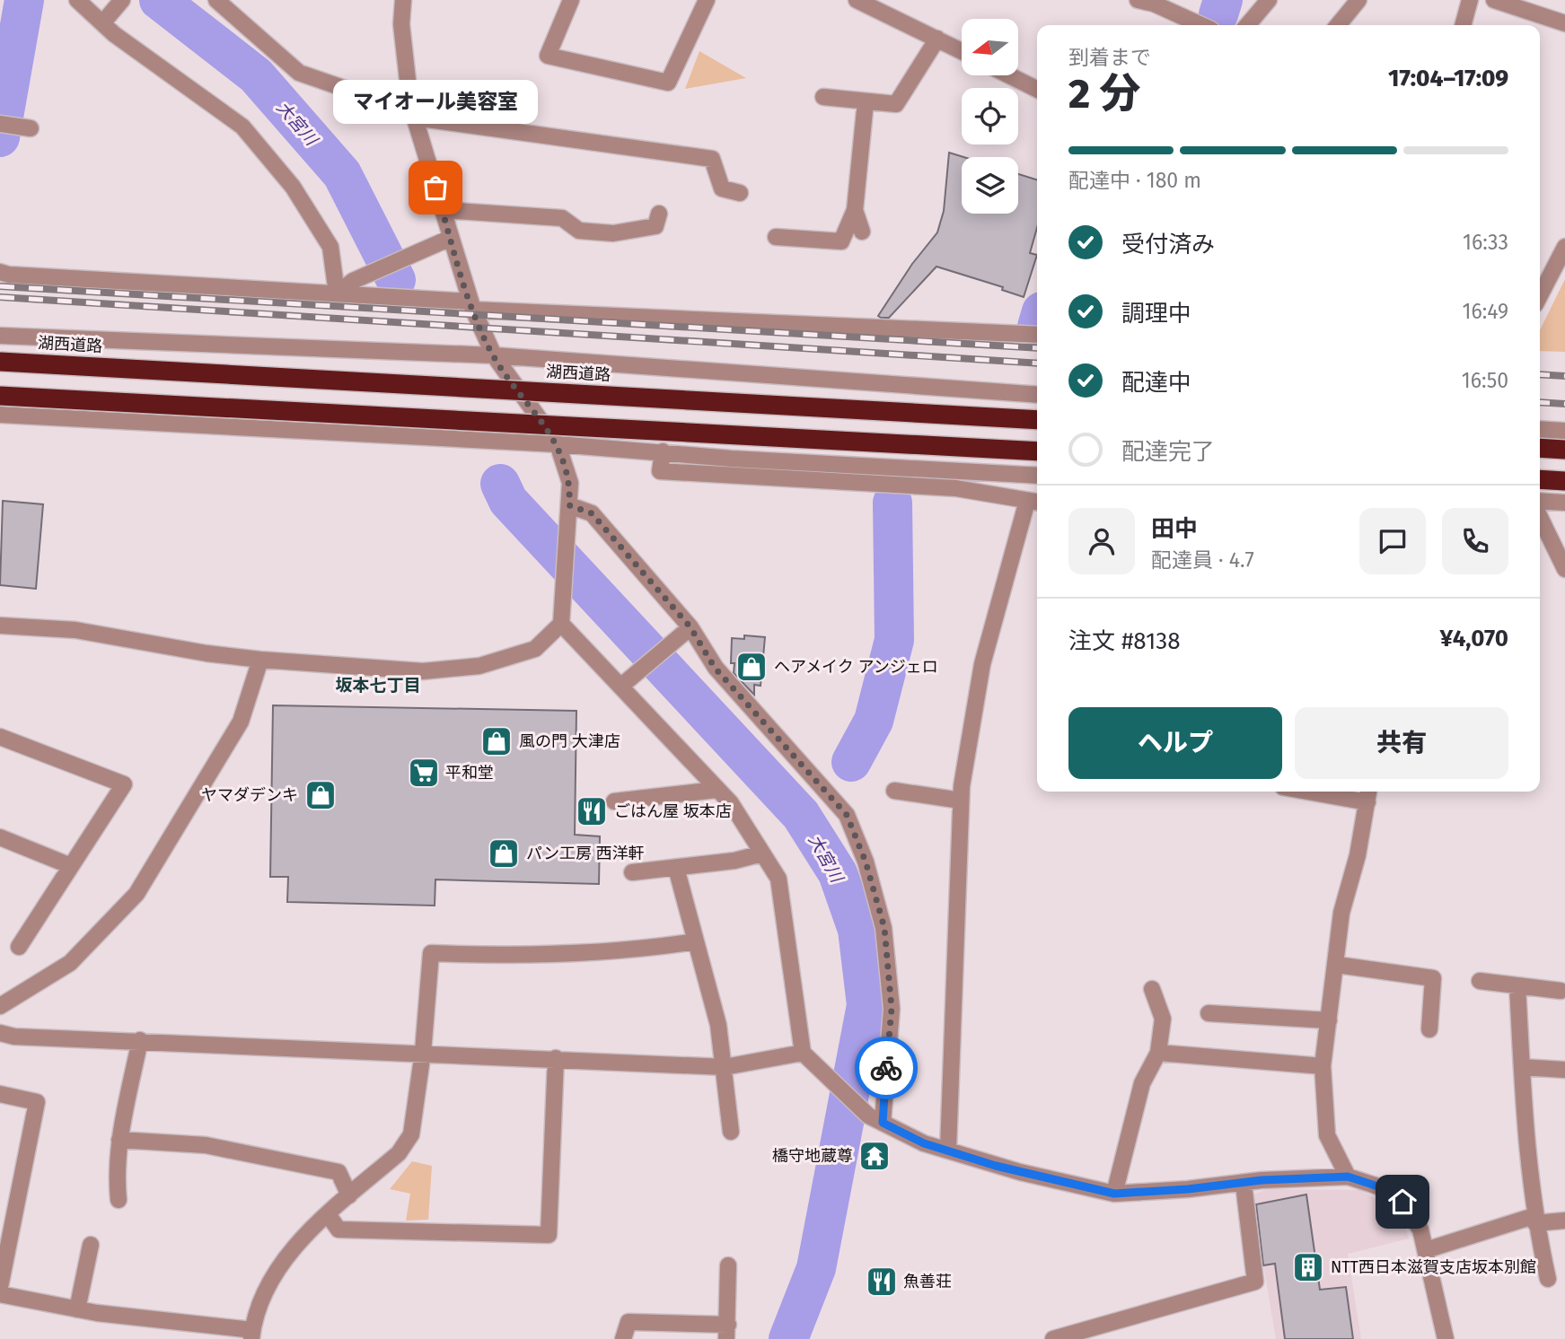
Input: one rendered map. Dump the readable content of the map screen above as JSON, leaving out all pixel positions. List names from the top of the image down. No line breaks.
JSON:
{"streets":{"highway":["湖西道路"]},"districts":["坂本七丁目"],"water":["大宮川"],"places":{"other":["マイオール美容室"],"shop":["ヘアメイク アンジェロ","風の門 大津店","ヤマダデンキ","パン工房 西洋軒"],"supermarket":["平和堂"],"restaurant":["ごはん屋 坂本店","魚善荘"],"temple":["橋守地蔵尊"],"building":["NTT西日本滋賀支店坂本別館"]},"north":"left","page":{"heading":["2 分","到着まで","17:04–17:09"],"panel":["田中","配達員 · 4.7","注文 #8138","¥4,070"],"bubble":"マイオール美容室","bar":"配達中 · 180 m","list":[["受付済み","16:33"],["調理中","16:49"],["配達中","16:50"],"配達完了"],"buttons":["ヘルプ","共有"]}}
